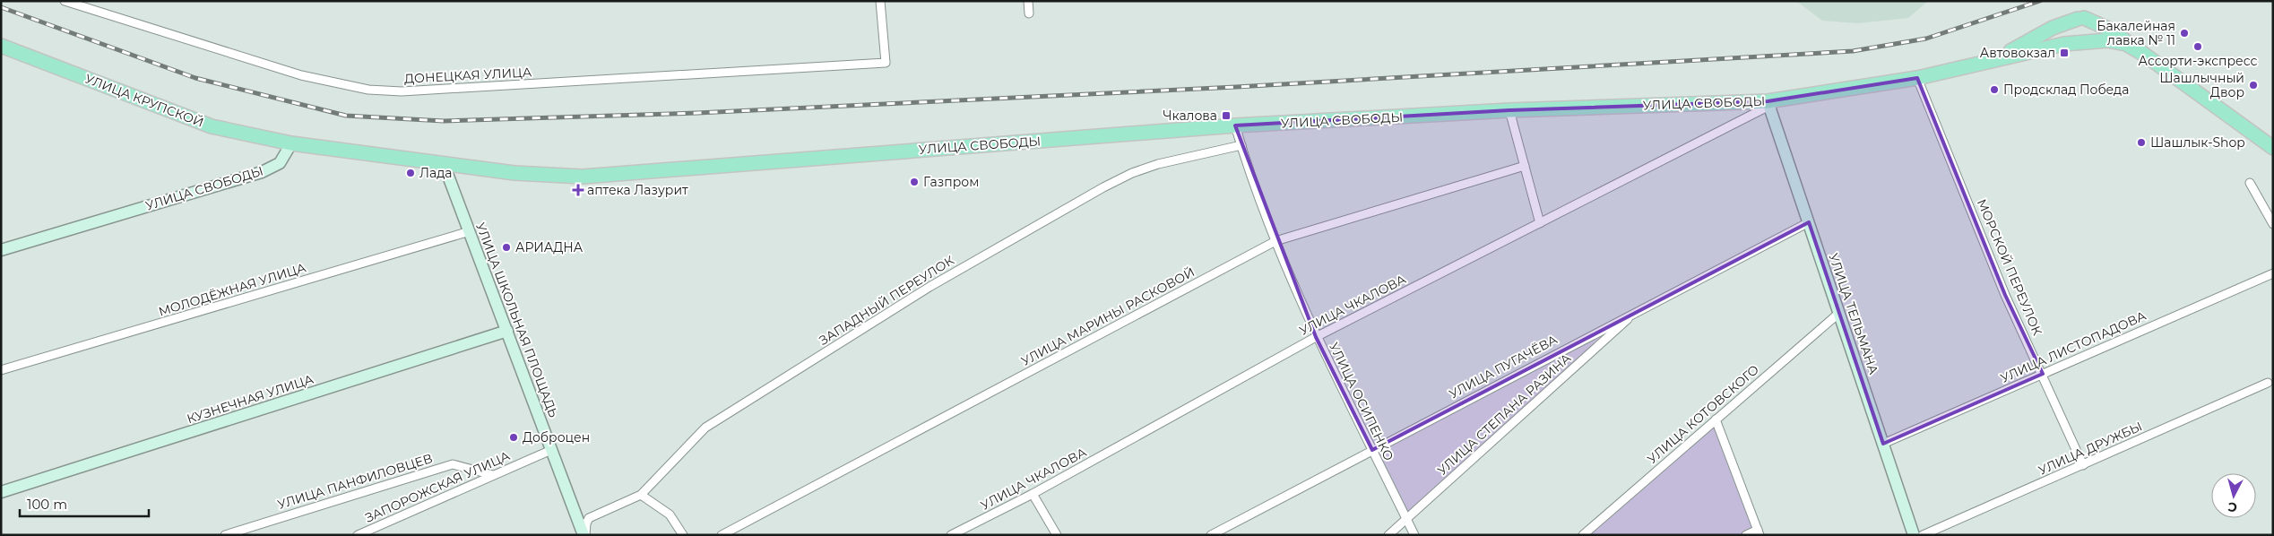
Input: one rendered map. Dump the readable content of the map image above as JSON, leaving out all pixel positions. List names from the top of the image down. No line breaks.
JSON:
{"streets":{"main road":["УЛИЦА КРУПСКОЙ","УЛИЦА СВОБОДЫ","УЛИЦА ТЕЛЬМАНА","УЛИЦА ШКОЛЬНАЯ ПЛОЩАДЬ","КУЗНЕЧНАЯ УЛИЦА"],"street":["ДОНЕЦКАЯ УЛИЦА","МОРСКОЙ ПЕРЕУЛОК","МОЛОДЁЖНАЯ УЛИЦА","ЗАПАДНЫЙ ПЕРЕУЛОК","УЛИЦА ЧКАЛОВА","УЛИЦА МАРИНЫ РАСКОВОЙ","УЛИЦА ЛИСТОПАДОВА","УЛИЦА ПУГАЧЁВА","УЛИЦА ОСИПЕНКО","УЛИЦА СТЕПАНА РАЗИНА","УЛИЦА КОТОВСКОГО","УЛИЦА ДРУЖБЫ","УЛИЦА ПАНФИЛОВЦЕВ","ЗАПОРОЖСКАЯ УЛИЦА"]},"crossings":[["УЛИЦА КРУПСКОЙ","УЛИЦА СВОБОДЫ"],["УЛИЦА СВОБОДЫ","МОРСКОЙ ПЕРЕУЛОК"],["УЛИЦА СВОБОДЫ","УЛИЦА ЧКАЛОВА"],["УЛИЦА СВОБОДЫ","УЛИЦА ТЕЛЬМАНА"],["УЛИЦА СВОБОДЫ","УЛИЦА ШКОЛЬНАЯ ПЛОЩАДЬ"],["УЛИЦА СВОБОДЫ","УЛИЦА ОСИПЕНКО"],["МОРСКОЙ ПЕРЕУЛОК","УЛИЦА ЛИСТОПАДОВА"],["МОРСКОЙ ПЕРЕУЛОК","УЛИЦА ДРУЖБЫ"],["МОЛОДЁЖНАЯ УЛИЦА","УЛИЦА ШКОЛЬНАЯ ПЛОЩАДЬ"],["ЗАПАДНЫЙ ПЕРЕУЛОК","УЛИЦА ШКОЛЬНАЯ ПЛОЩАДЬ"],["ЗАПАДНЫЙ ПЕРЕУЛОК","УЛИЦА ОСИПЕНКО"],["УЛИЦА ЧКАЛОВА","УЛИЦА ТЕЛЬМАНА"],["УЛИЦА ЧКАЛОВА","УЛИЦА ОСИПЕНКО"],["УЛИЦА ТЕЛЬМАНА","УЛИЦА ЛИСТОПАДОВА"],["УЛИЦА ТЕЛЬМАНА","УЛИЦА ПУГАЧЁВА"],["УЛИЦА ТЕЛЬМАНА","УЛИЦА КОТОВСКОГО"],["УЛИЦА МАРИНЫ РАСКОВОЙ","УЛИЦА ОСИПЕНКО"],["УЛИЦА ШКОЛЬНАЯ ПЛОЩАДЬ","КУЗНЕЧНАЯ УЛИЦА"],["УЛИЦА ШКОЛЬНАЯ ПЛОЩАДЬ","ЗАПОРОЖСКАЯ УЛИЦА"],["УЛИЦА ПУГАЧЁВА","УЛИЦА ОСИПЕНКО"],["УЛИЦА ПУГАЧЁВА","УЛИЦА СТЕПАНА РАЗИНА"],["УЛИЦА ОСИПЕНКО","УЛИЦА СТЕПАНА РАЗИНА"],["УЛИЦА ПАНФИЛОВЦЕВ","ЗАПОРОЖСКАЯ УЛИЦА"]],"places":{"other":["Бакалейная лавка № 11","Ассорти-экспресс","Шашлычный Двор","Продсклад Победа","Шашлык-Shop","Лада","Газпром","АРИАДНА","Доброцен"],"transit":["Автовокзал","Чкалова"],"health":["аптека Лазурит"]},"scale_bar":"100 m","north":"bottom"}
